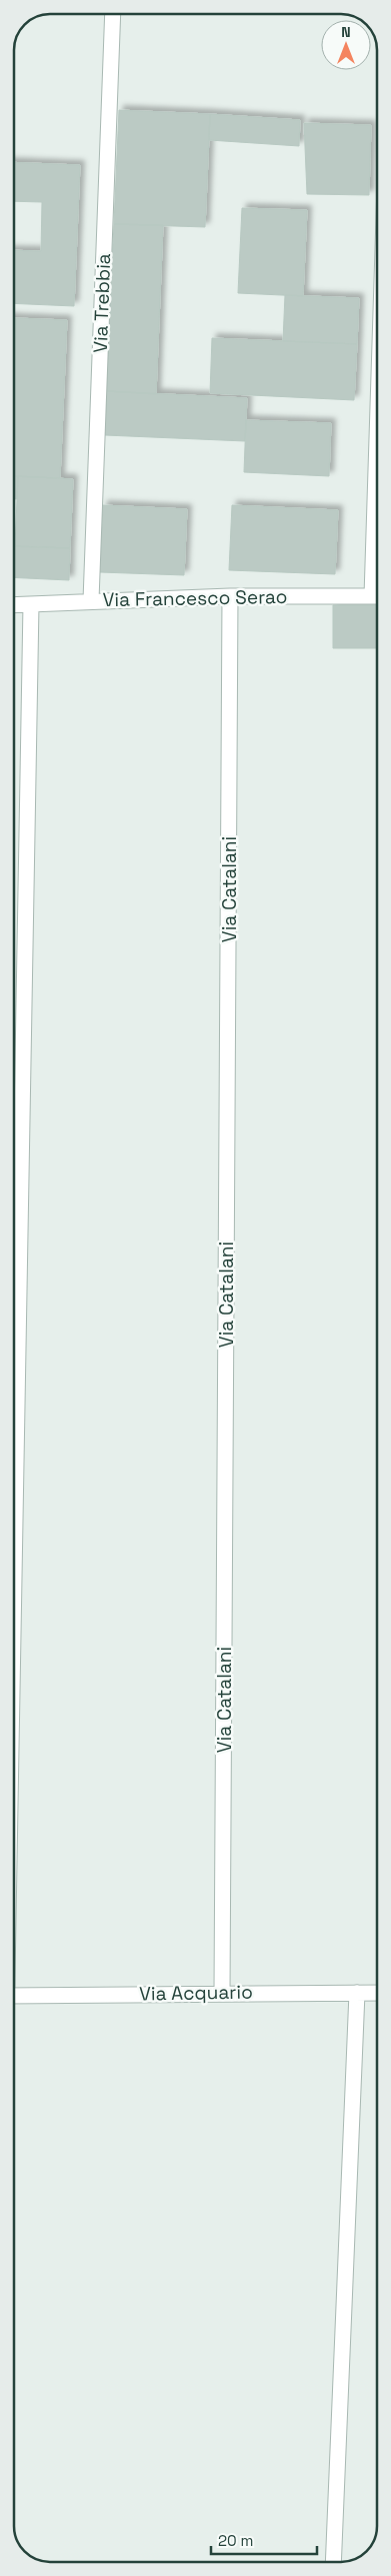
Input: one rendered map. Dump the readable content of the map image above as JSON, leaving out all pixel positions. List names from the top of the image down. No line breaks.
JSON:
{"streets":{"street":["Via Trebbia","Via Francesco Serao","Via Catalani","Via Acquario"]},"crossings":[["Via Trebbia","Via Francesco Serao"],["Via Francesco Serao","Via Catalani"],["Via Catalani","Via Acquario"]],"scale_bar":"20 m","north":"top"}
